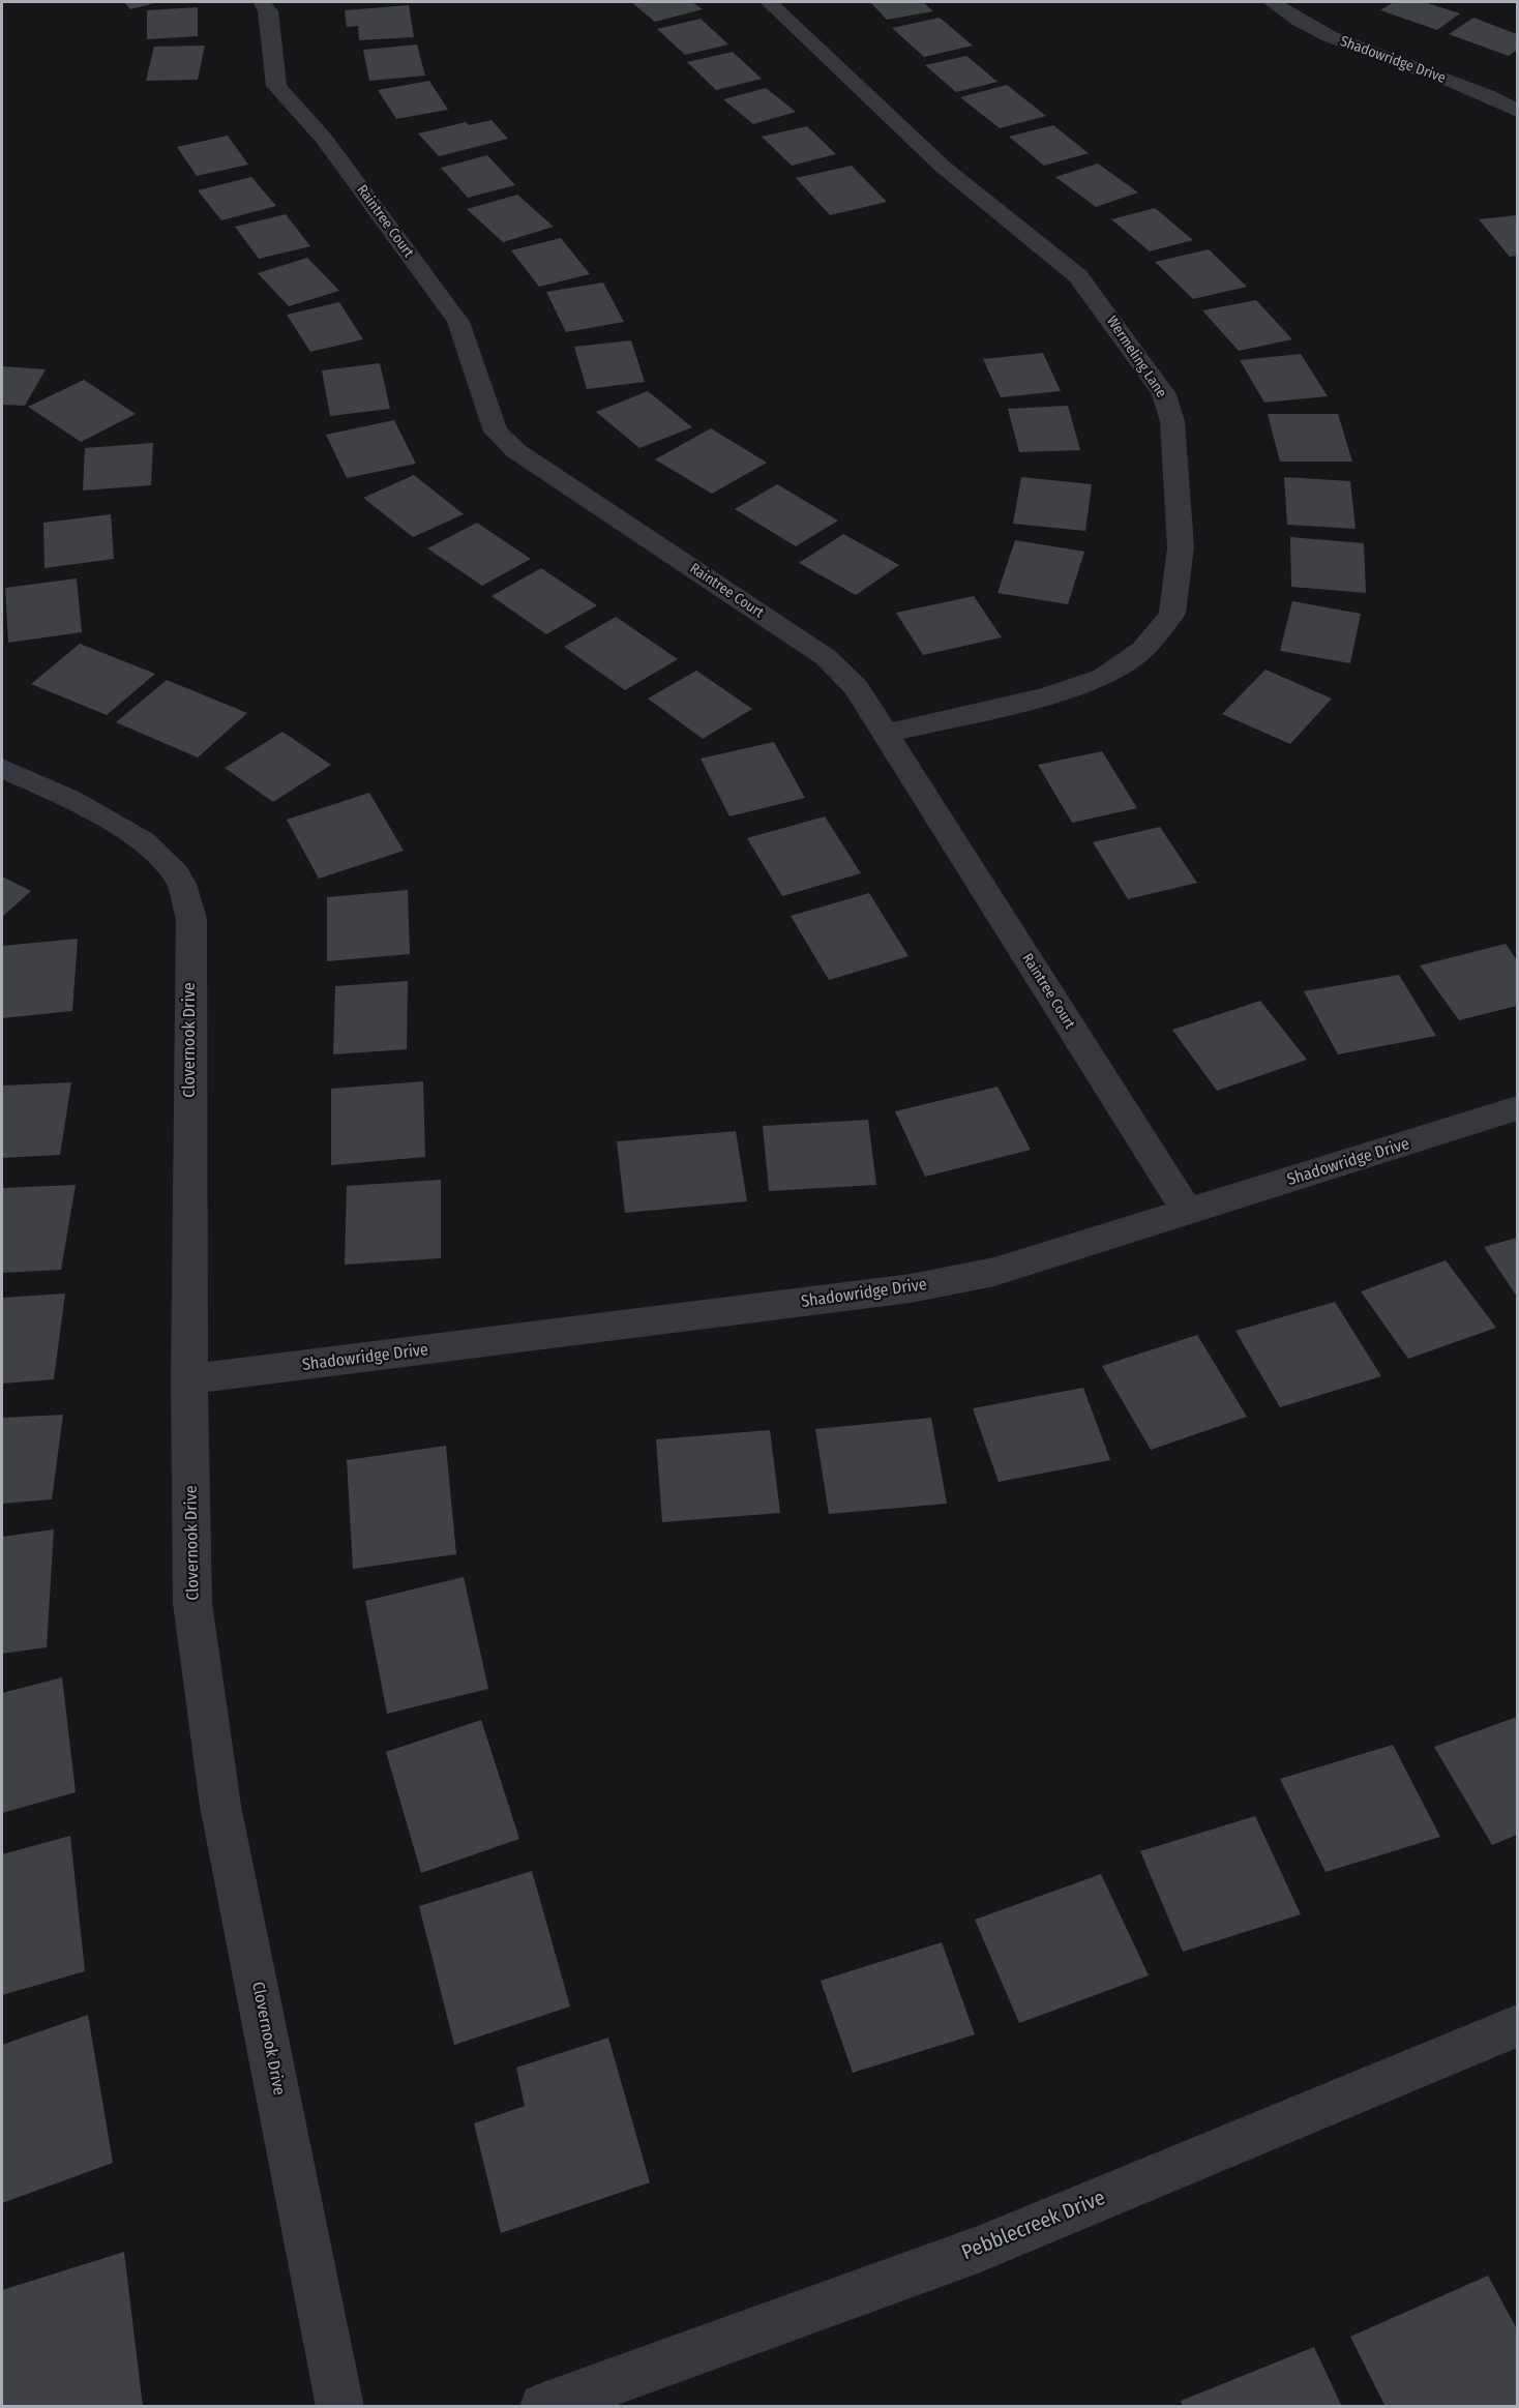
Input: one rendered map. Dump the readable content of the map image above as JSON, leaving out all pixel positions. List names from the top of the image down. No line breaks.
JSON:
{"streets":{"street":["Shadowridge Drive","Raintree Court","Wermeling Lane","Clovernook Drive","Pebblecreek Drive"]},"crossings":[["Shadowridge Drive","Raintree Court"],["Shadowridge Drive","Clovernook Drive"],["Raintree Court","Wermeling Lane"]]}
